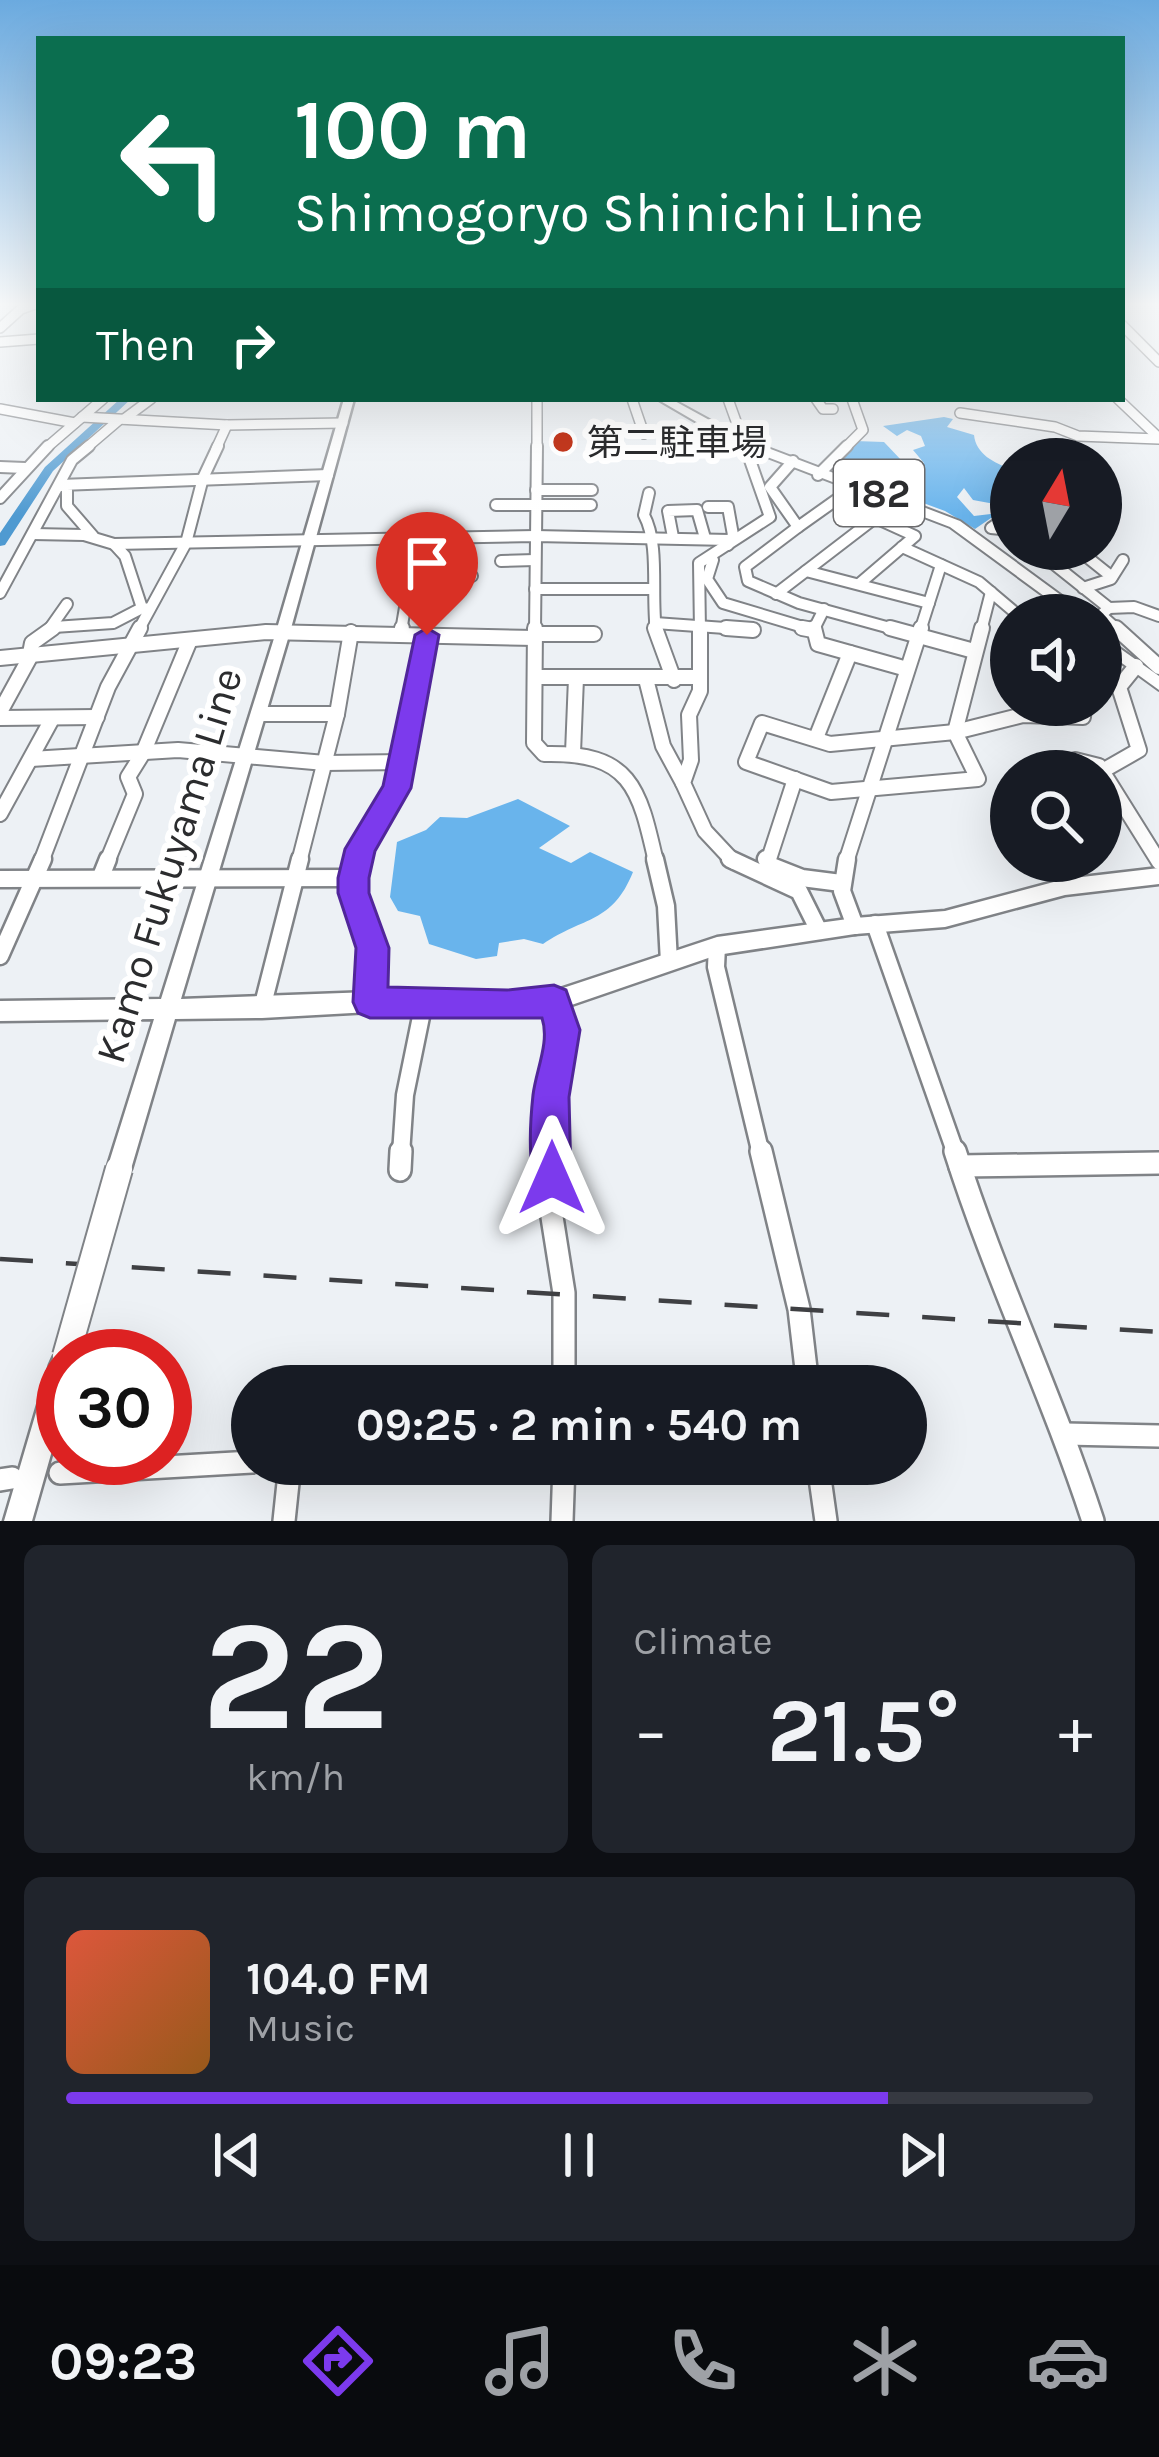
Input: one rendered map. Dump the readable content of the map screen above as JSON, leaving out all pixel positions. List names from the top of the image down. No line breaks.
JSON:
{"streets":{"highway":["182"],"main road":["Kamo Fukuyama Line"]},"places":["第二駐車場"],"north":"top","page":{"turn":["100 m","Shimogoryo Shinichi Line"],"then":"Then","limit":"30","trip":"09:25 · 2 min · 540 m","tile":[["22","km/h"],"Climate"],"heat":["−","21.5°","+"],"song":["104.0 FM","Music"],"tabs":"09:23"}}
